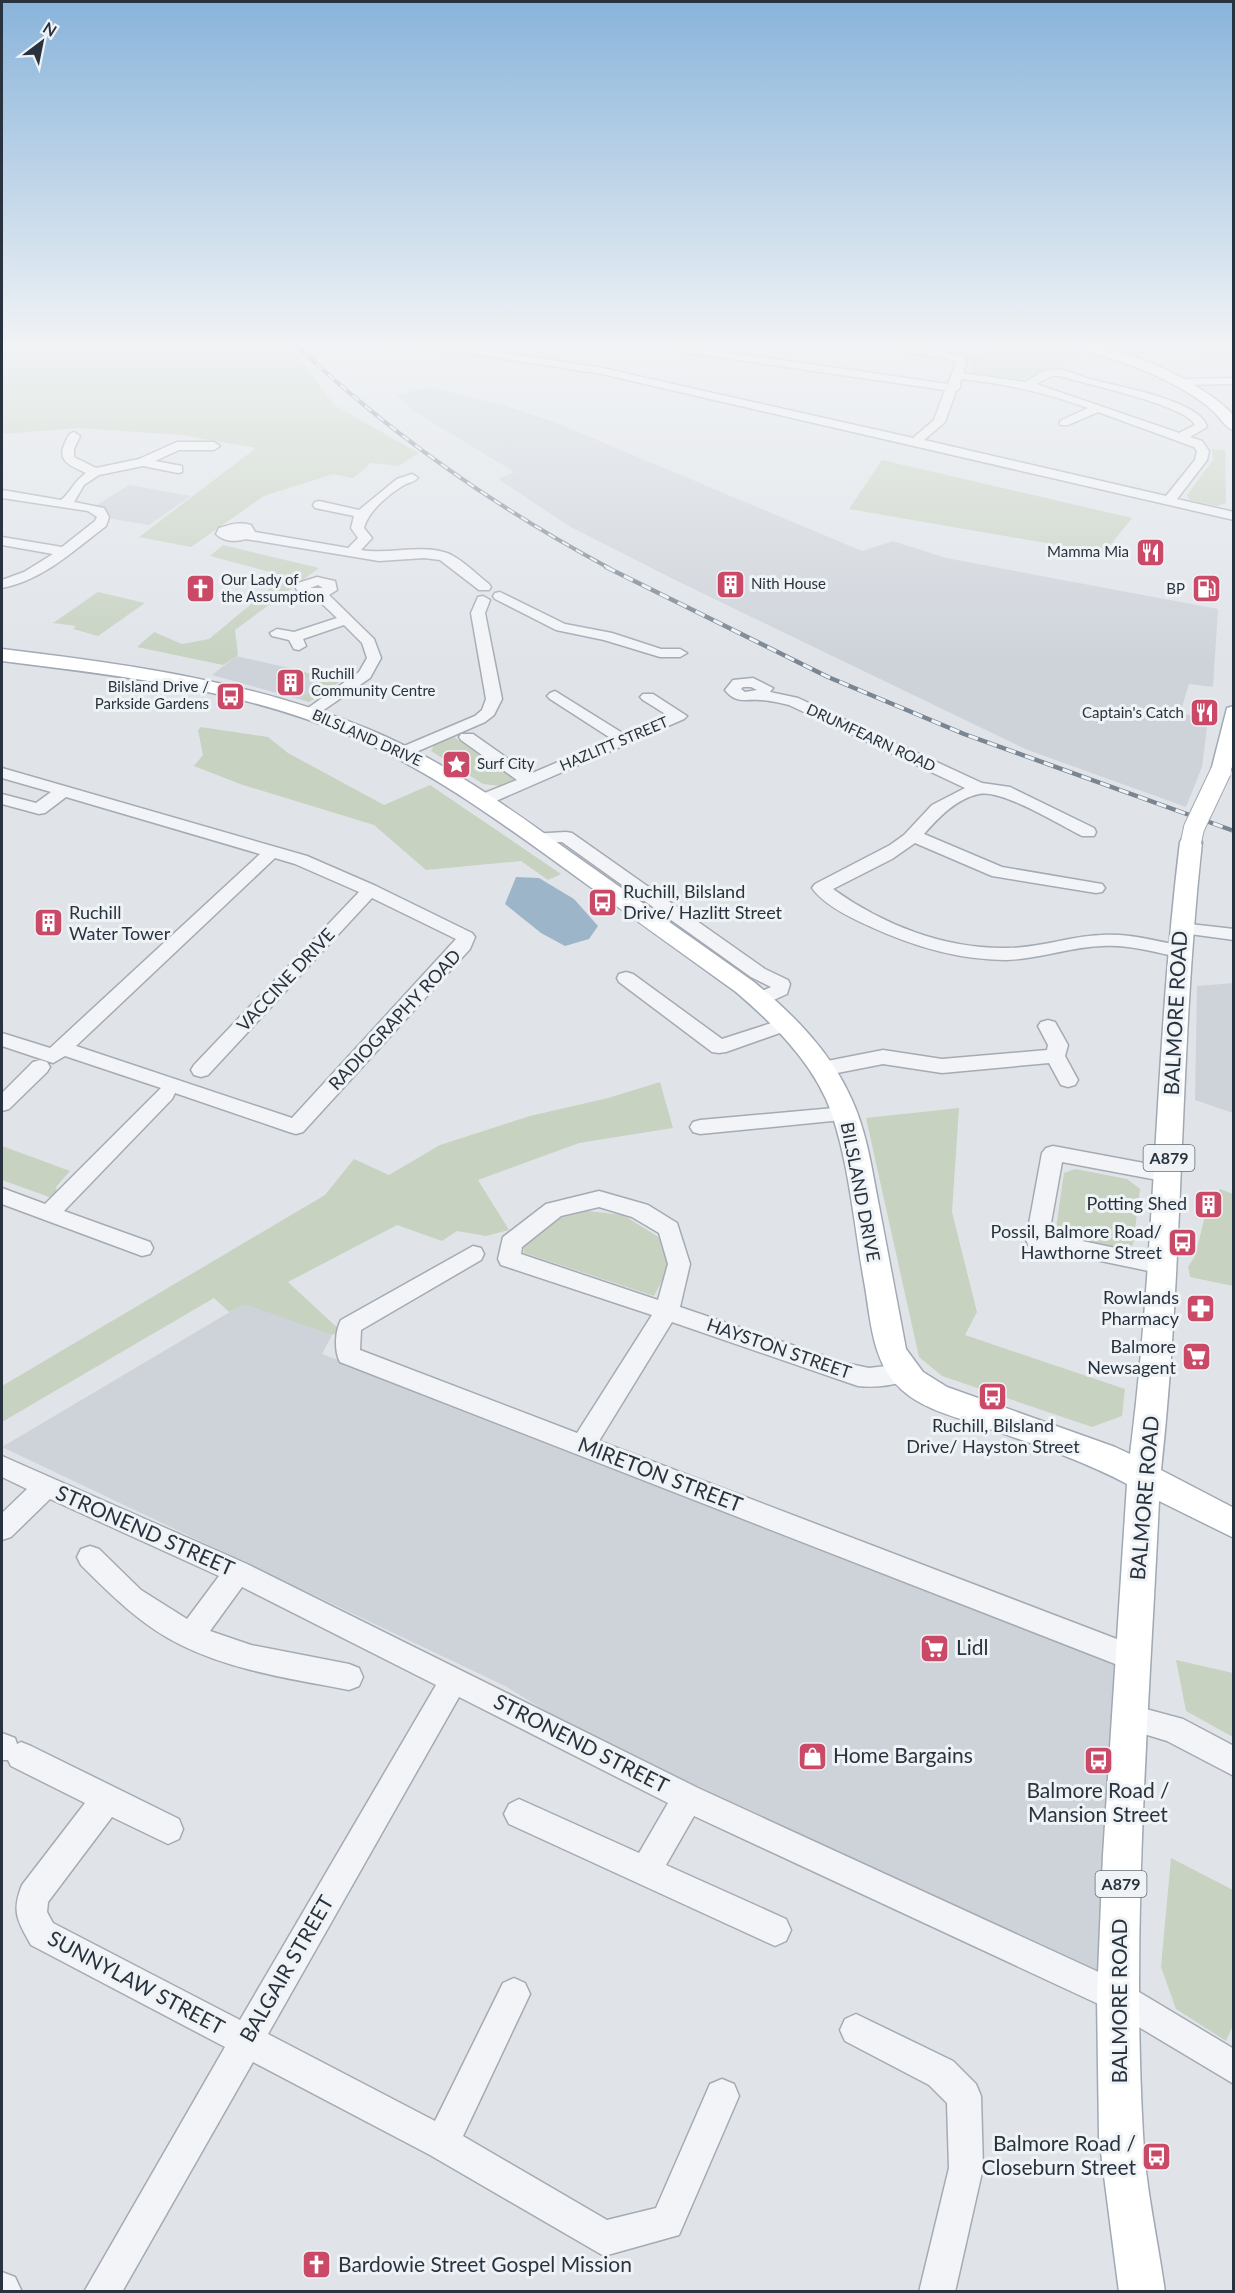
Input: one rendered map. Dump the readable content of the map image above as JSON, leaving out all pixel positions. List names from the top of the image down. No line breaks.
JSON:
{"streets":{"main road":["BILSLAND DRIVE","BALMORE ROAD","A879"],"street":["DRUMFEARN ROAD","HAZLITT STREET","VACCINE DRIVE","RADIOGRAPHY ROAD","HAYSTON STREET","MIRETON STREET","STRONEND STREET","BALGAIR STREET","SUNNYLAW STREET"]},"crossings":[["BILSLAND DRIVE","HAZLITT STREET"],["BILSLAND DRIVE","HAYSTON STREET"],["VACCINE DRIVE","RADIOGRAPHY ROAD"],["BALMORE ROAD","MIRETON STREET"],["BALMORE ROAD","STRONEND STREET"],["STRONEND STREET","BALGAIR STREET"],["BALGAIR STREET","SUNNYLAW STREET"]],"places":{"restaurant":["Mamma Mia","Captain's Catch"],"building":["Nith House","Ruchill Community Centre","Ruchill Water Tower","Potting Shed"],"church":["Our Lady of the Assumption","Bardowie Street Gospel Mission"],"fuel station":["BP"],"bus stop":["Bilsland Drive / Parkside Gardens","Ruchill, Bilsland Drive/ Hazlitt Street","Possil, Balmore Road/ Hawthorne Street","Ruchill, Bilsland Drive/ Hayston Street","Balmore Road / Mansion Street","Balmore Road / Closeburn Street"],"place":["Surf City"],"pharmacy":["Rowlands Pharmacy"],"supermarket":["Balmore Newsagent","Lidl"],"shop":["Home Bargains"]},"north":"top right"}
